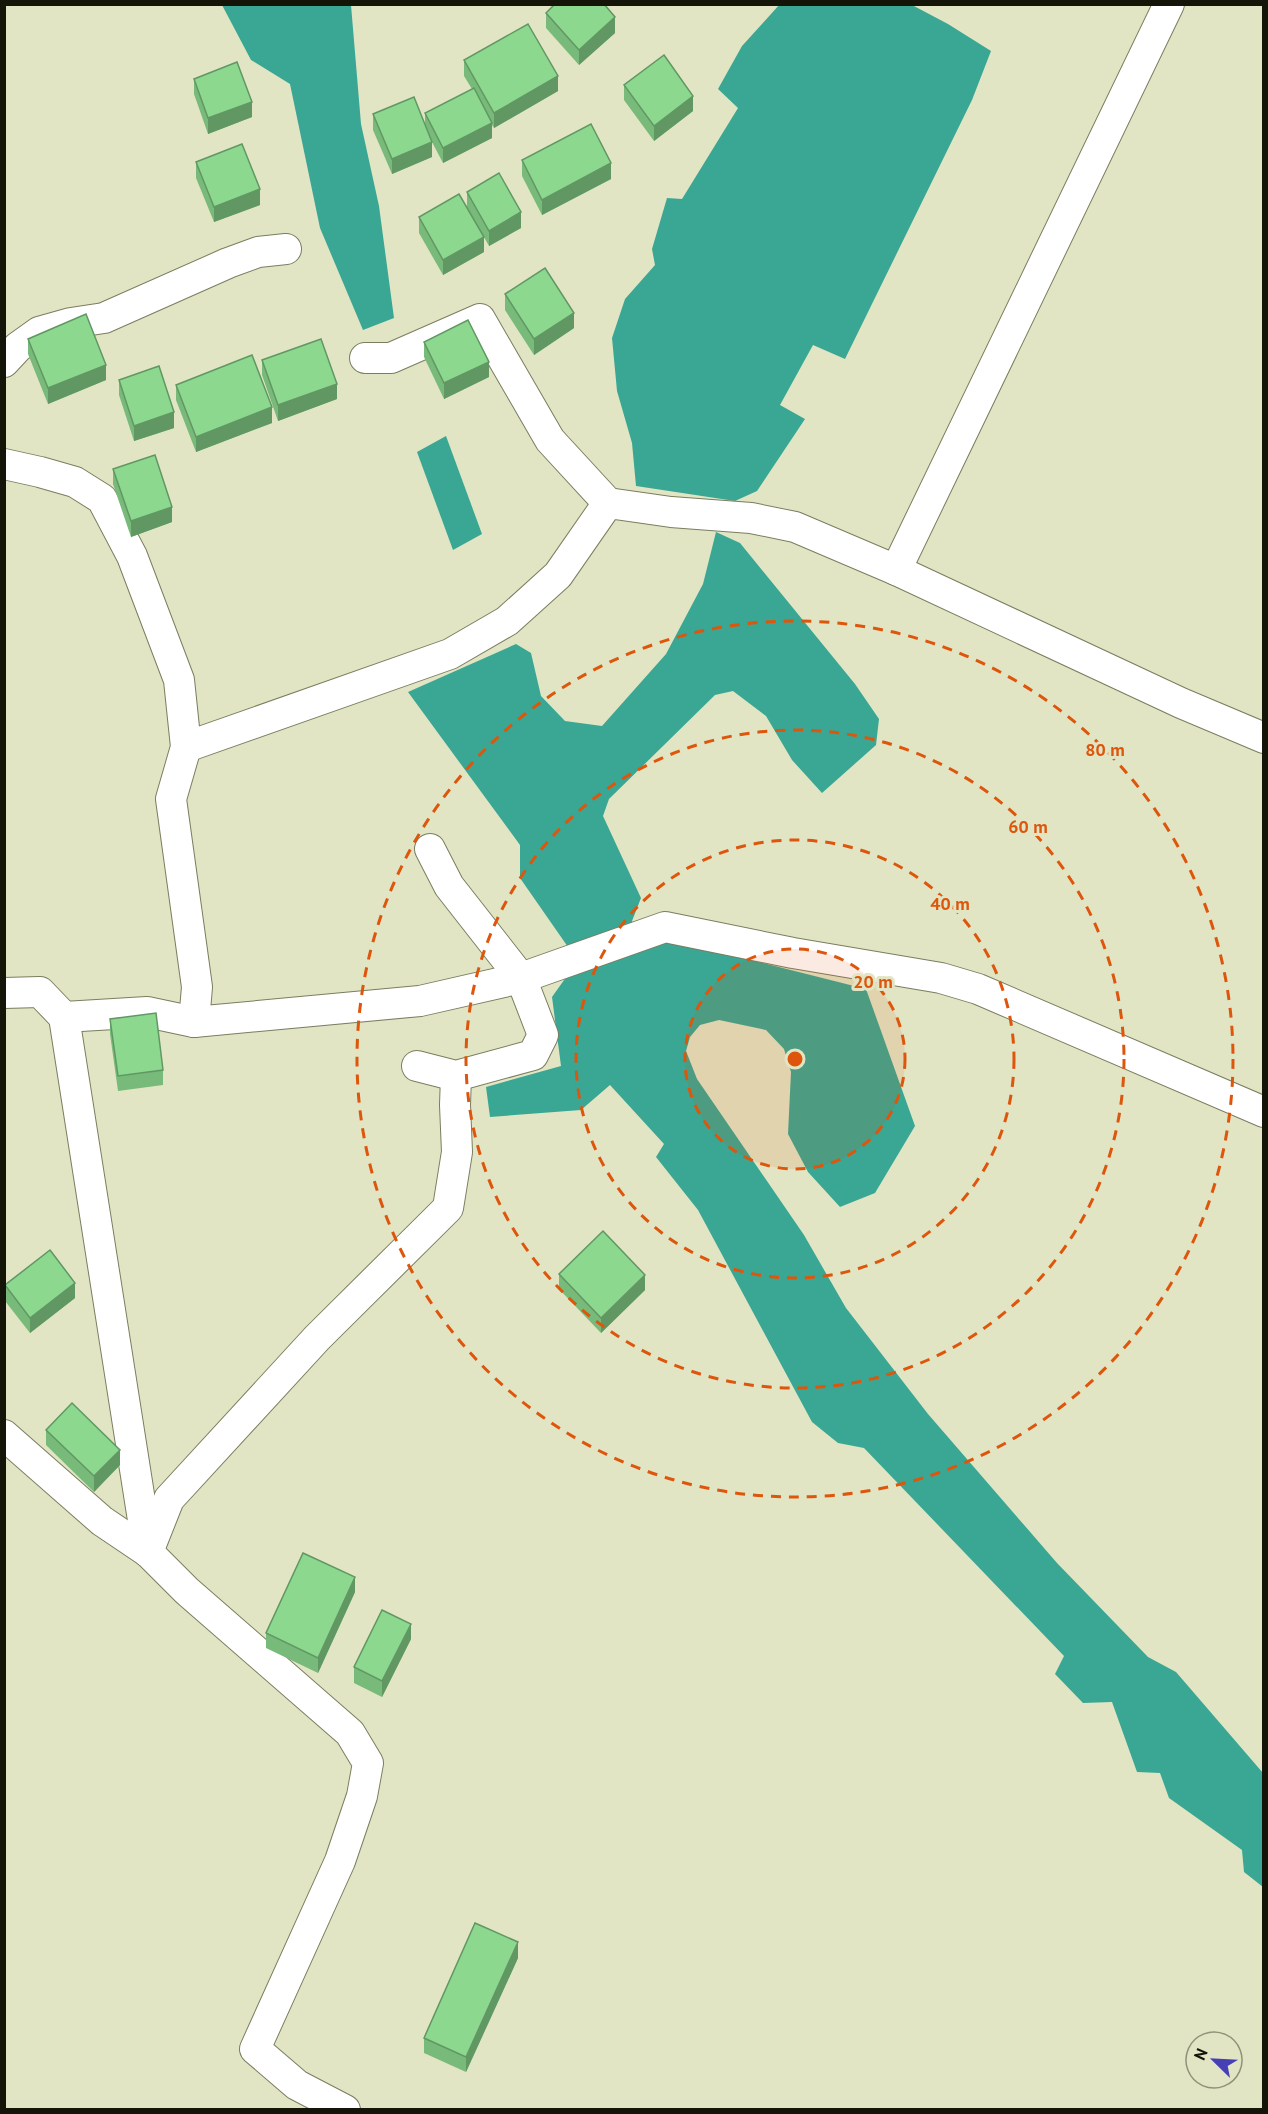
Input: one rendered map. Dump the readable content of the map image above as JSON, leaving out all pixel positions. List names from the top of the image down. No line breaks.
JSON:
{"north":"top left","rings":["80 m","60 m","40 m","20 m"]}
